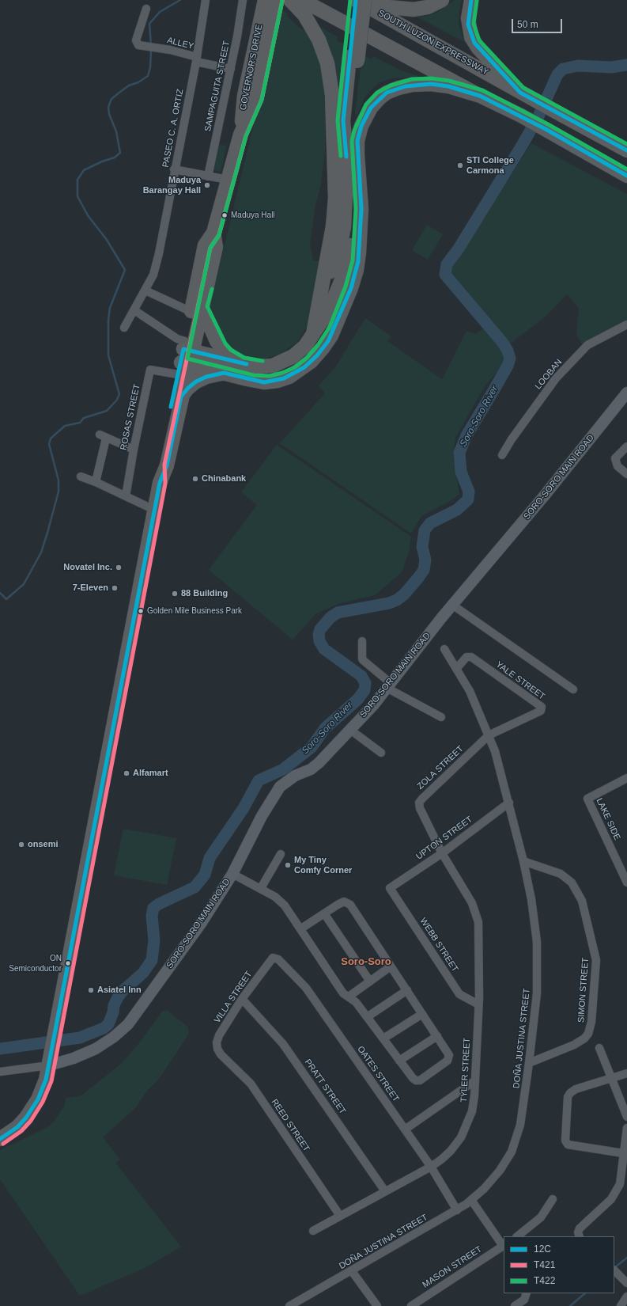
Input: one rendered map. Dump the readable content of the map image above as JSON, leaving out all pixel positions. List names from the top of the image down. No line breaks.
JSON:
{"streets":{"highway":["SOUTH LUZON EXPRESSWAY","GOVERNOR'S DRIVE"],"street":["ALLEY","SAMPAGUITA STREET","PASEO C. A. ORTIZ","LOOBAN","ROSAS STREET","SORO-SORO MAIN ROAD","YALE STREET","ZOLA STREET","LAKE SIDE","UPTON STREET","WEBB STREET","SIMON STREET","VILLA STREET","DOÑA JUSTINA STREET","TYLER STREET","OATES STREET","PRATT STREET","REED STREET","MASON STREET"]},"crossings":[["ALLEY","SAMPAGUITA STREET"],["ALLEY","PASEO C. A. ORTIZ"],["GOVERNOR'S DRIVE","ROSAS STREET"],["GOVERNOR'S DRIVE","SORO-SORO MAIN ROAD"],["YALE STREET","ZOLA STREET"],["YALE STREET","DOÑA JUSTINA STREET"],["ZOLA STREET","UPTON STREET"],["ZOLA STREET","DOÑA JUSTINA STREET"],["ZOLA STREET","TYLER STREET"],["UPTON STREET","WEBB STREET"],["UPTON STREET","DOÑA JUSTINA STREET"],["UPTON STREET","TYLER STREET"],["WEBB STREET","TYLER STREET"],["SIMON STREET","DOÑA JUSTINA STREET"],["VILLA STREET","OATES STREET"],["VILLA STREET","PRATT STREET"],["VILLA STREET","REED STREET"],["DOÑA JUSTINA STREET","OATES STREET"],["TYLER STREET","OATES STREET"],["TYLER STREET","PRATT STREET"],["TYLER STREET","REED STREET"]],"districts":["Soro-Soro"],"water":["Soro-Soro River"],"places":["STI College Carmona","Maduya Barangay Hall","Maduya Hall","Chinabank","Novatel Inc.","7-Eleven","88 Building","Golden Mile Business Park","Alfamart","onsemi","My Tiny Comfy Corner","ON Semiconductor","Asiatel Inn"],"lines":["transit line 12C","transit line T422","transit line T421"],"legend":["12C","T421","T422"],"scale_bar":"50 m"}
